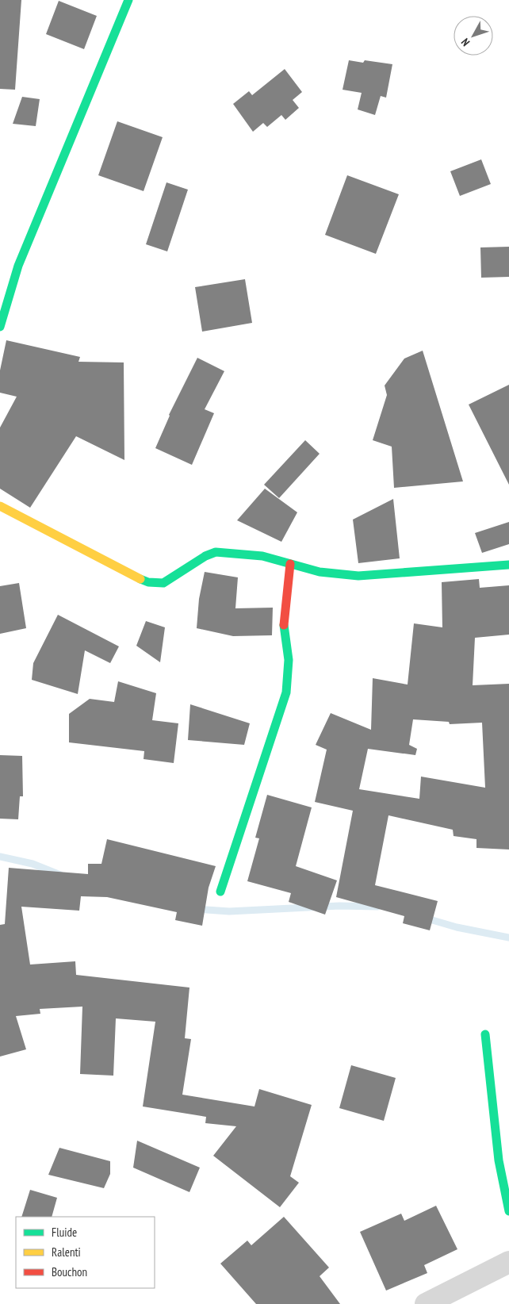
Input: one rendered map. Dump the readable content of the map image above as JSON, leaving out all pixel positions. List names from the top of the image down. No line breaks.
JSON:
{"legend":["Fluide","Ralenti","Bouchon"],"north":"bottom left"}
